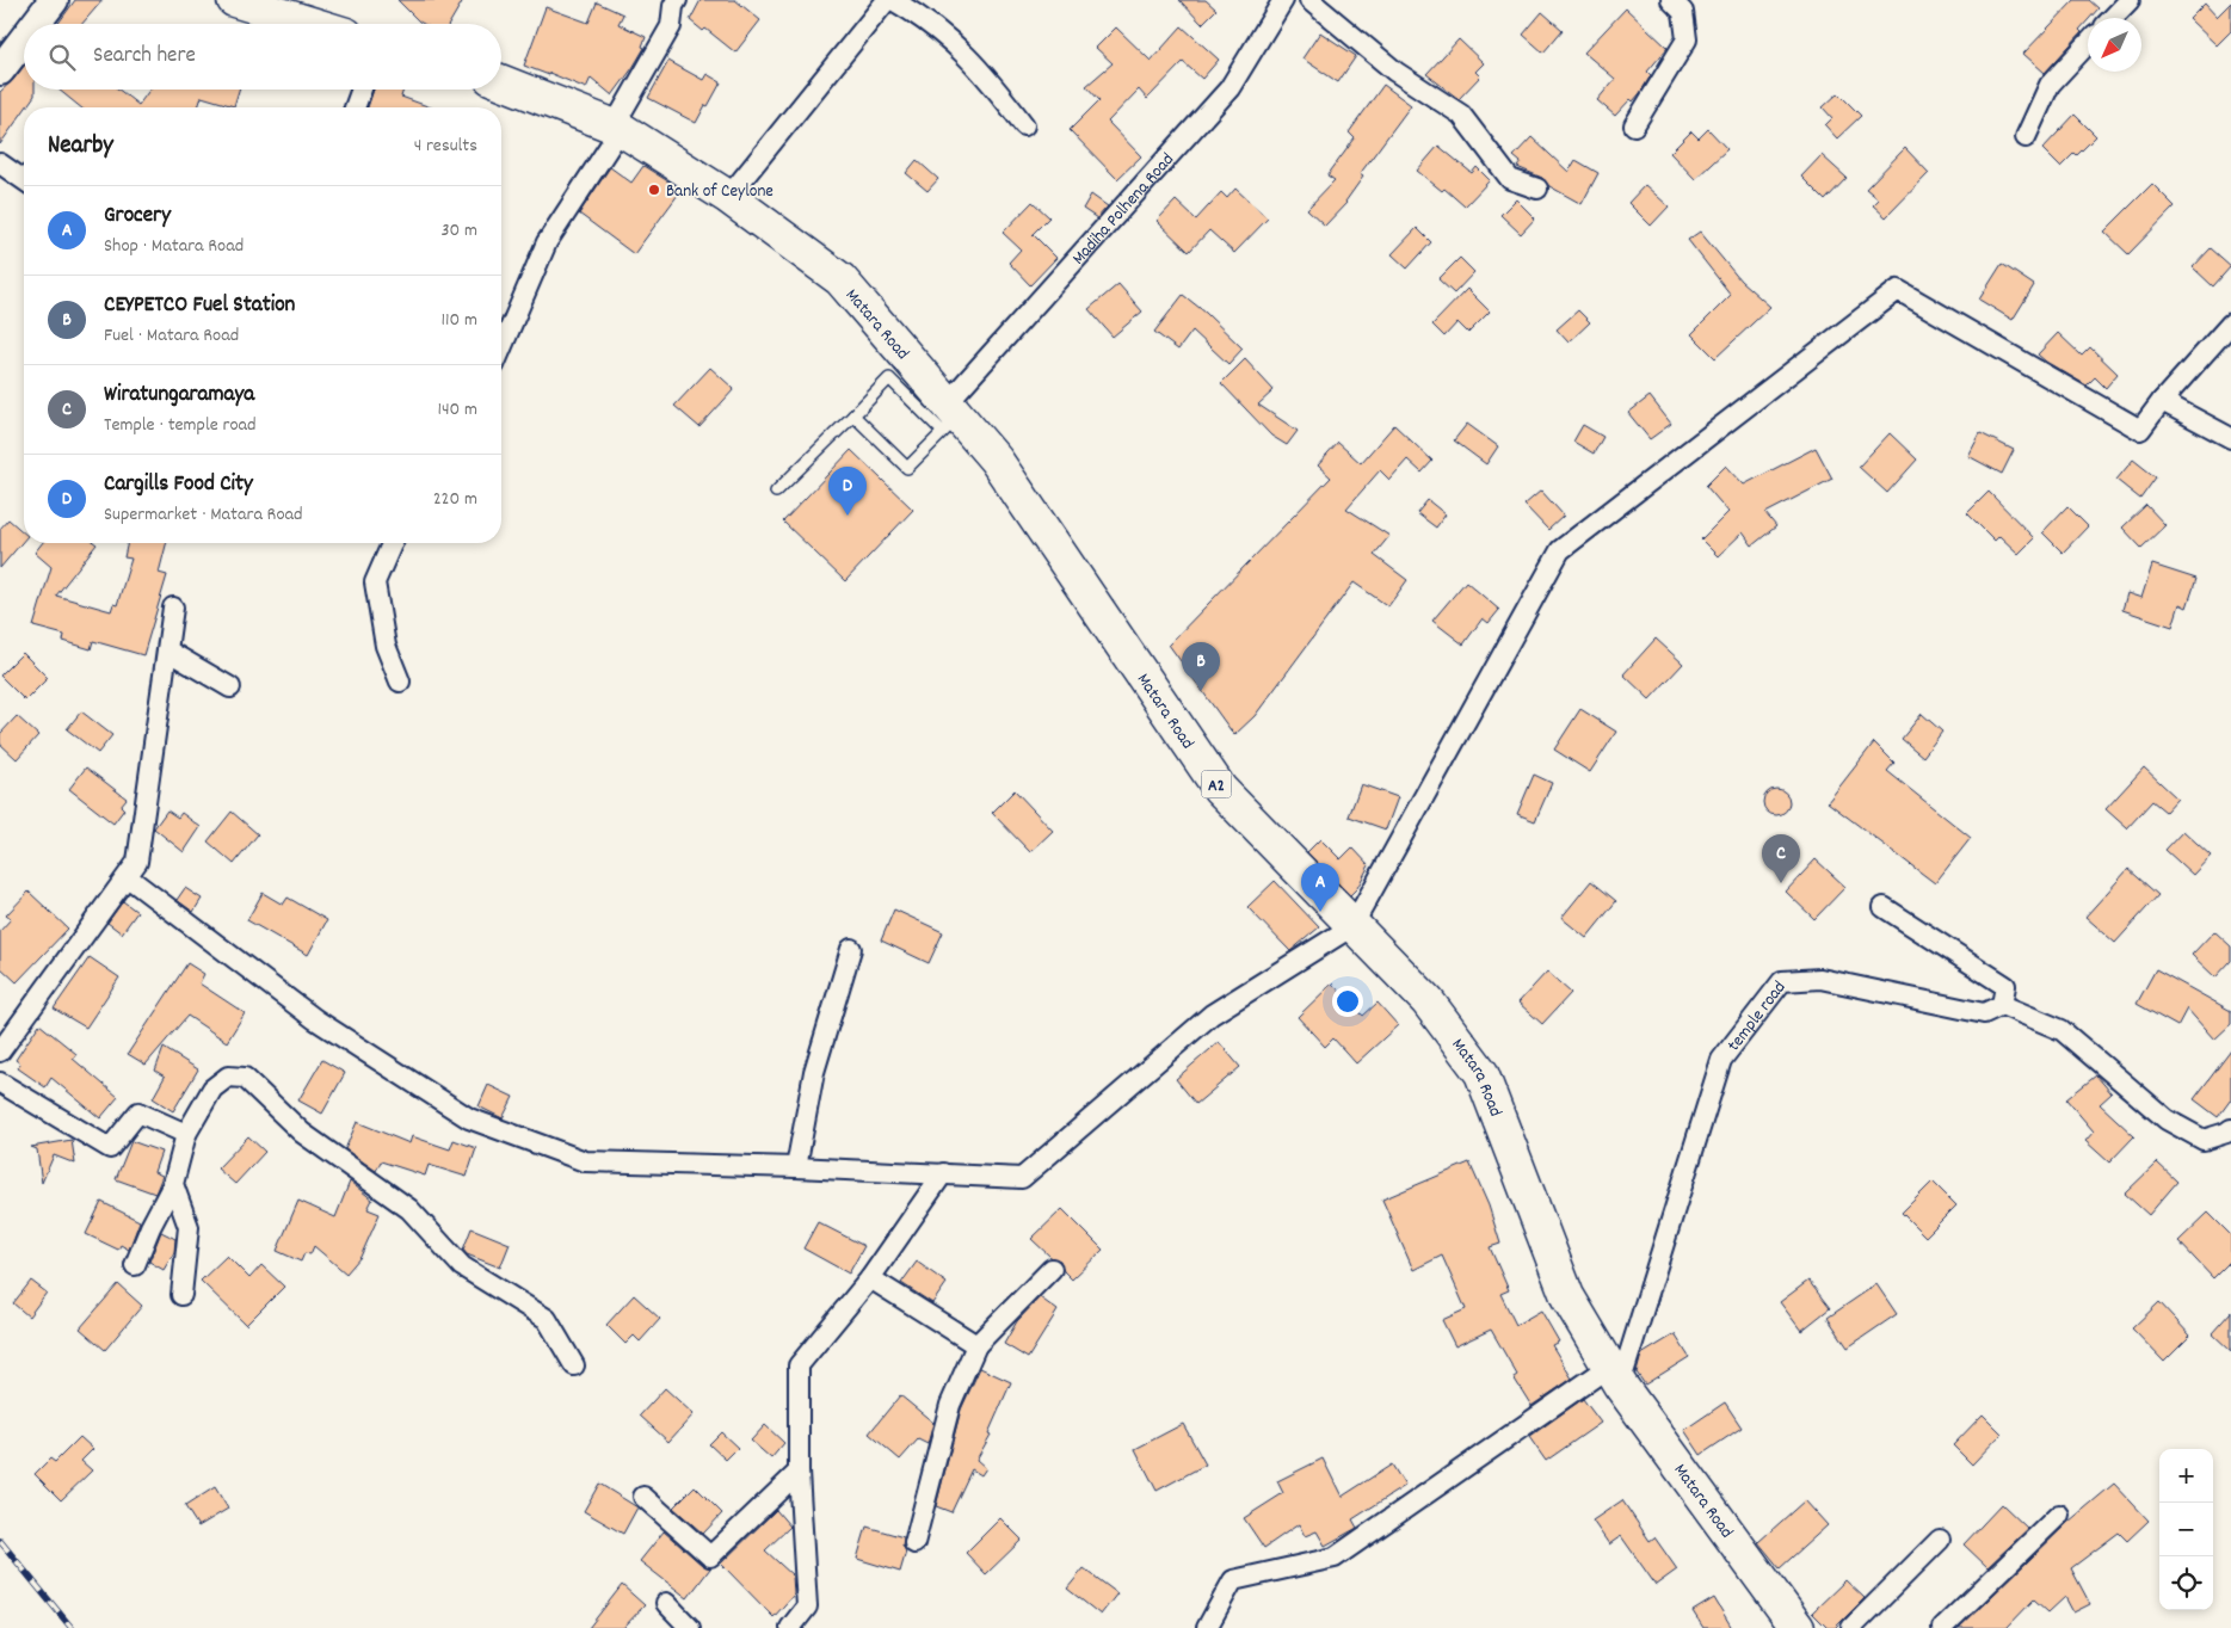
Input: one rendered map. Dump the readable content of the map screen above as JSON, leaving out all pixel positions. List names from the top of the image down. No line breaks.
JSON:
{"streets":{"highway":["Matara Road","A2"],"street":["Madiha Polhena Road","temple road"]},"crossings":[["Madiha Polhena Road","Matara Road"],["Matara Road","temple road"]],"places":["Bank of Ceylone"],"north":"bottom left","page":{"search":"Search here","heading":["Nearby","4 results"],"list":[{"mark":"A","name":"Grocery","note":"Shop · Matara Road","value":"30 m"},{"mark":"B","name":"CEYPETCO Fuel Station","note":"Fuel · Matara Road","value":"110 m"},{"mark":"C","name":"Wiratungaramaya","note":"Temple · temple road","value":"140 m"},{"mark":"D","name":"Cargills Food City","note":"Supermarket · Matara Road","value":"220 m"}],"pins":["D","B","C","A"],"map_buttons":["+","−"]}}
